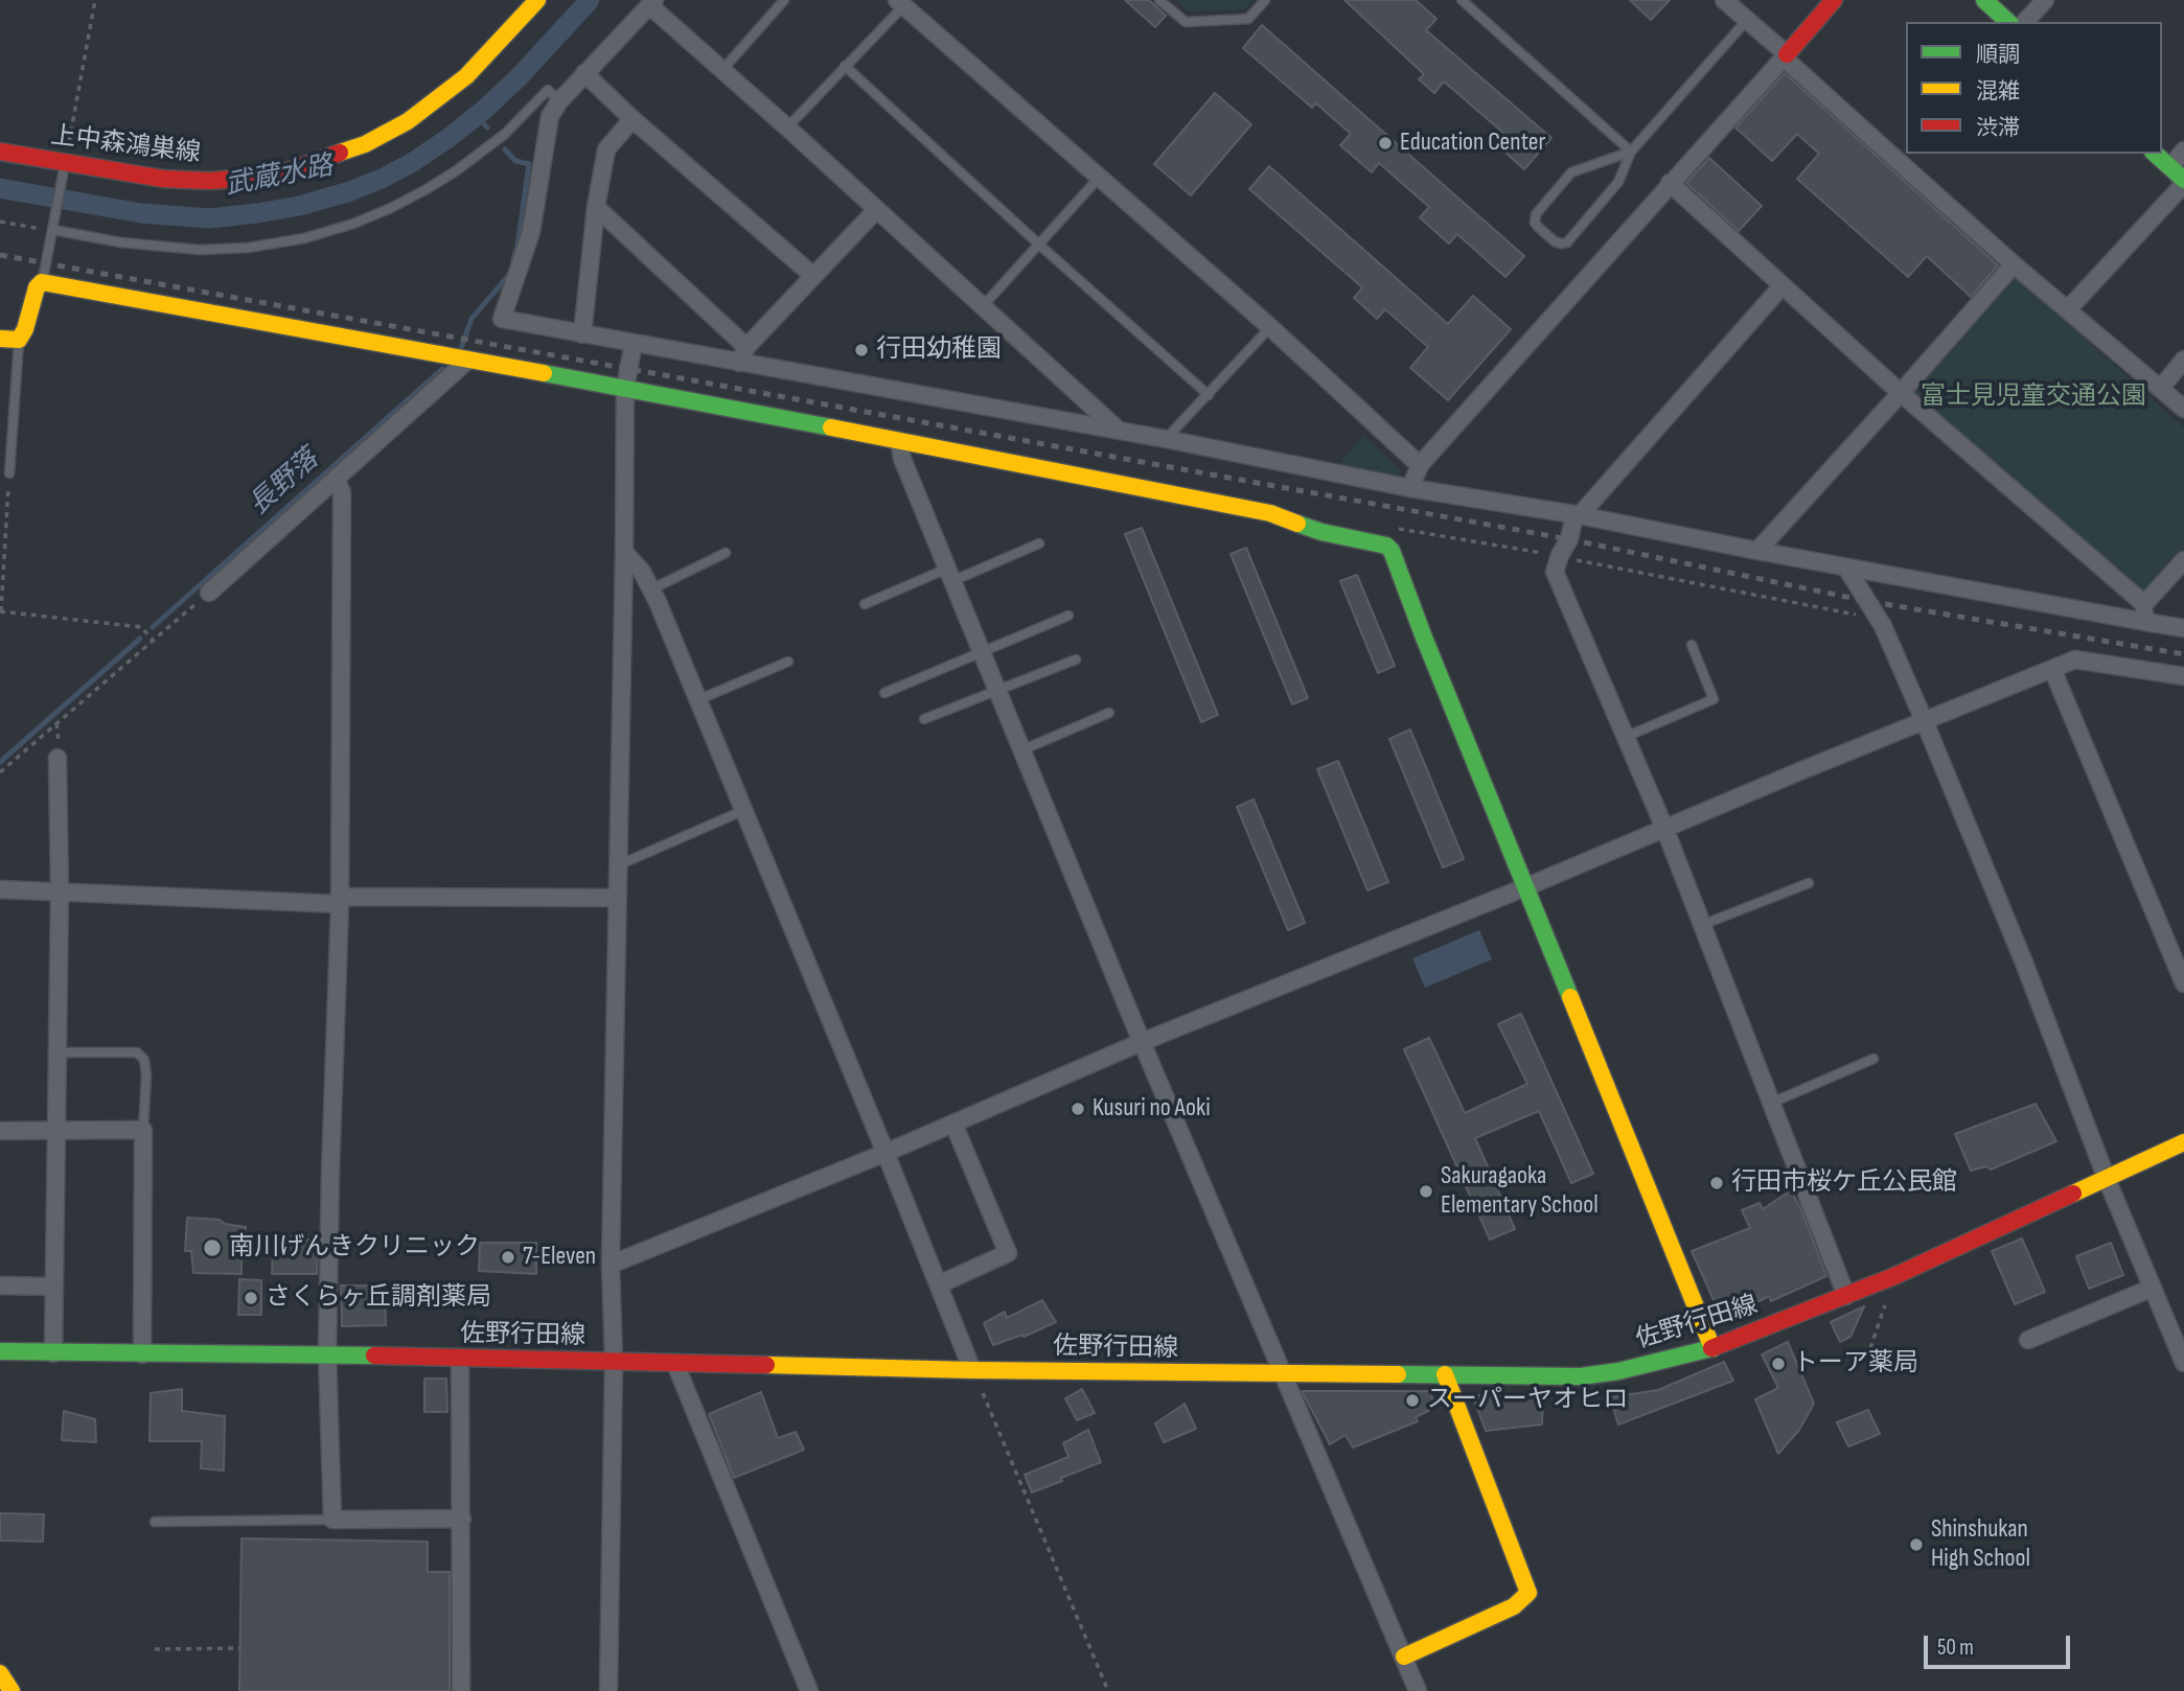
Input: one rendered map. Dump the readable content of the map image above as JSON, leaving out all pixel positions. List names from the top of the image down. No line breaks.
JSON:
{"streets":{"main road":["上中森鴻巣線","佐野行田線"]},"water":["武蔵水路","長野落"],"parks":["富士見児童交通公園"],"places":["Education Center","行田幼稚園","Kusuri no Aoki","行田市桜ケ丘公民館","Sakuragaoka Elementary School","南川げんきクリニック","7-Eleven","さくらヶ丘調剤薬局","トーア薬局","スーパーヤオヒロ","Shinshukan High School"],"legend":["順調","混雑","渋滞"],"scale_bar":"50 m"}
